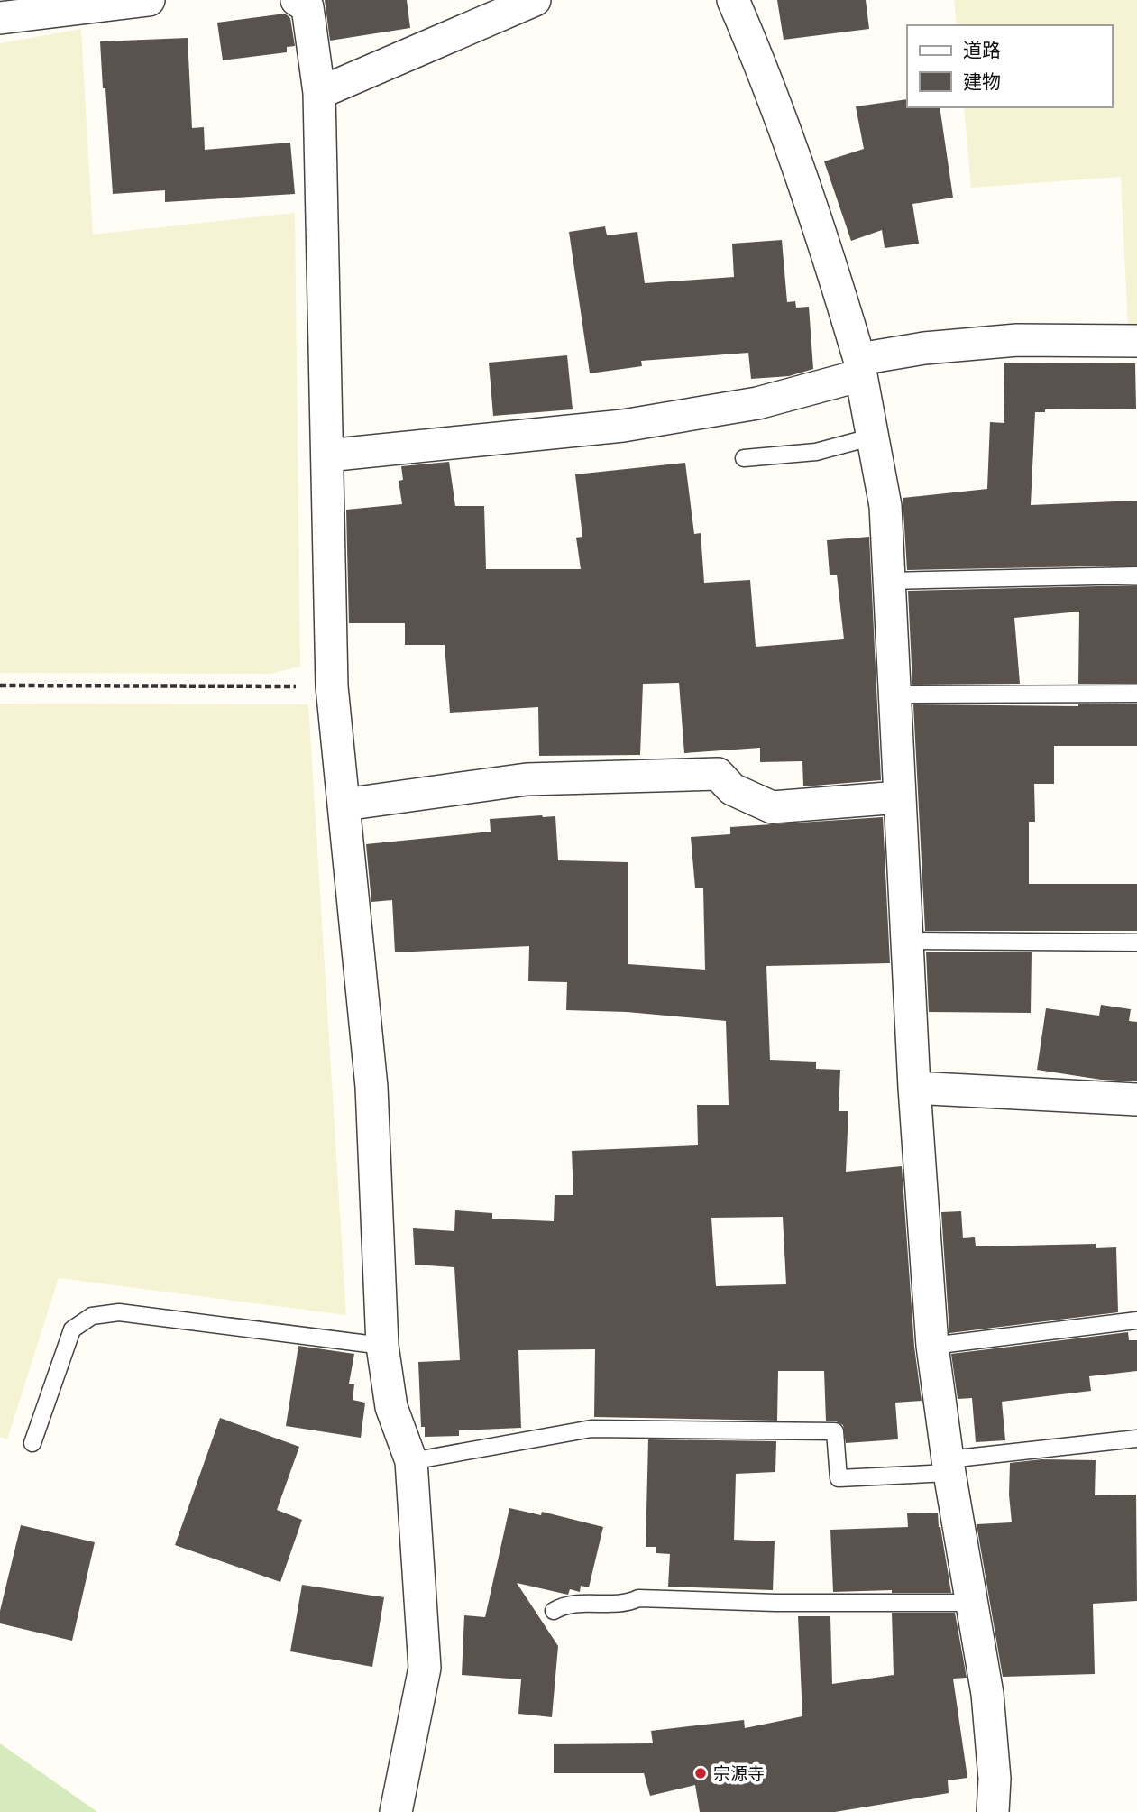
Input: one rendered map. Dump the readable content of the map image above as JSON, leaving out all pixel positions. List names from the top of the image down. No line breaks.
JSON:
{"places":["宗源寺"],"legend":["道路","建物"]}
